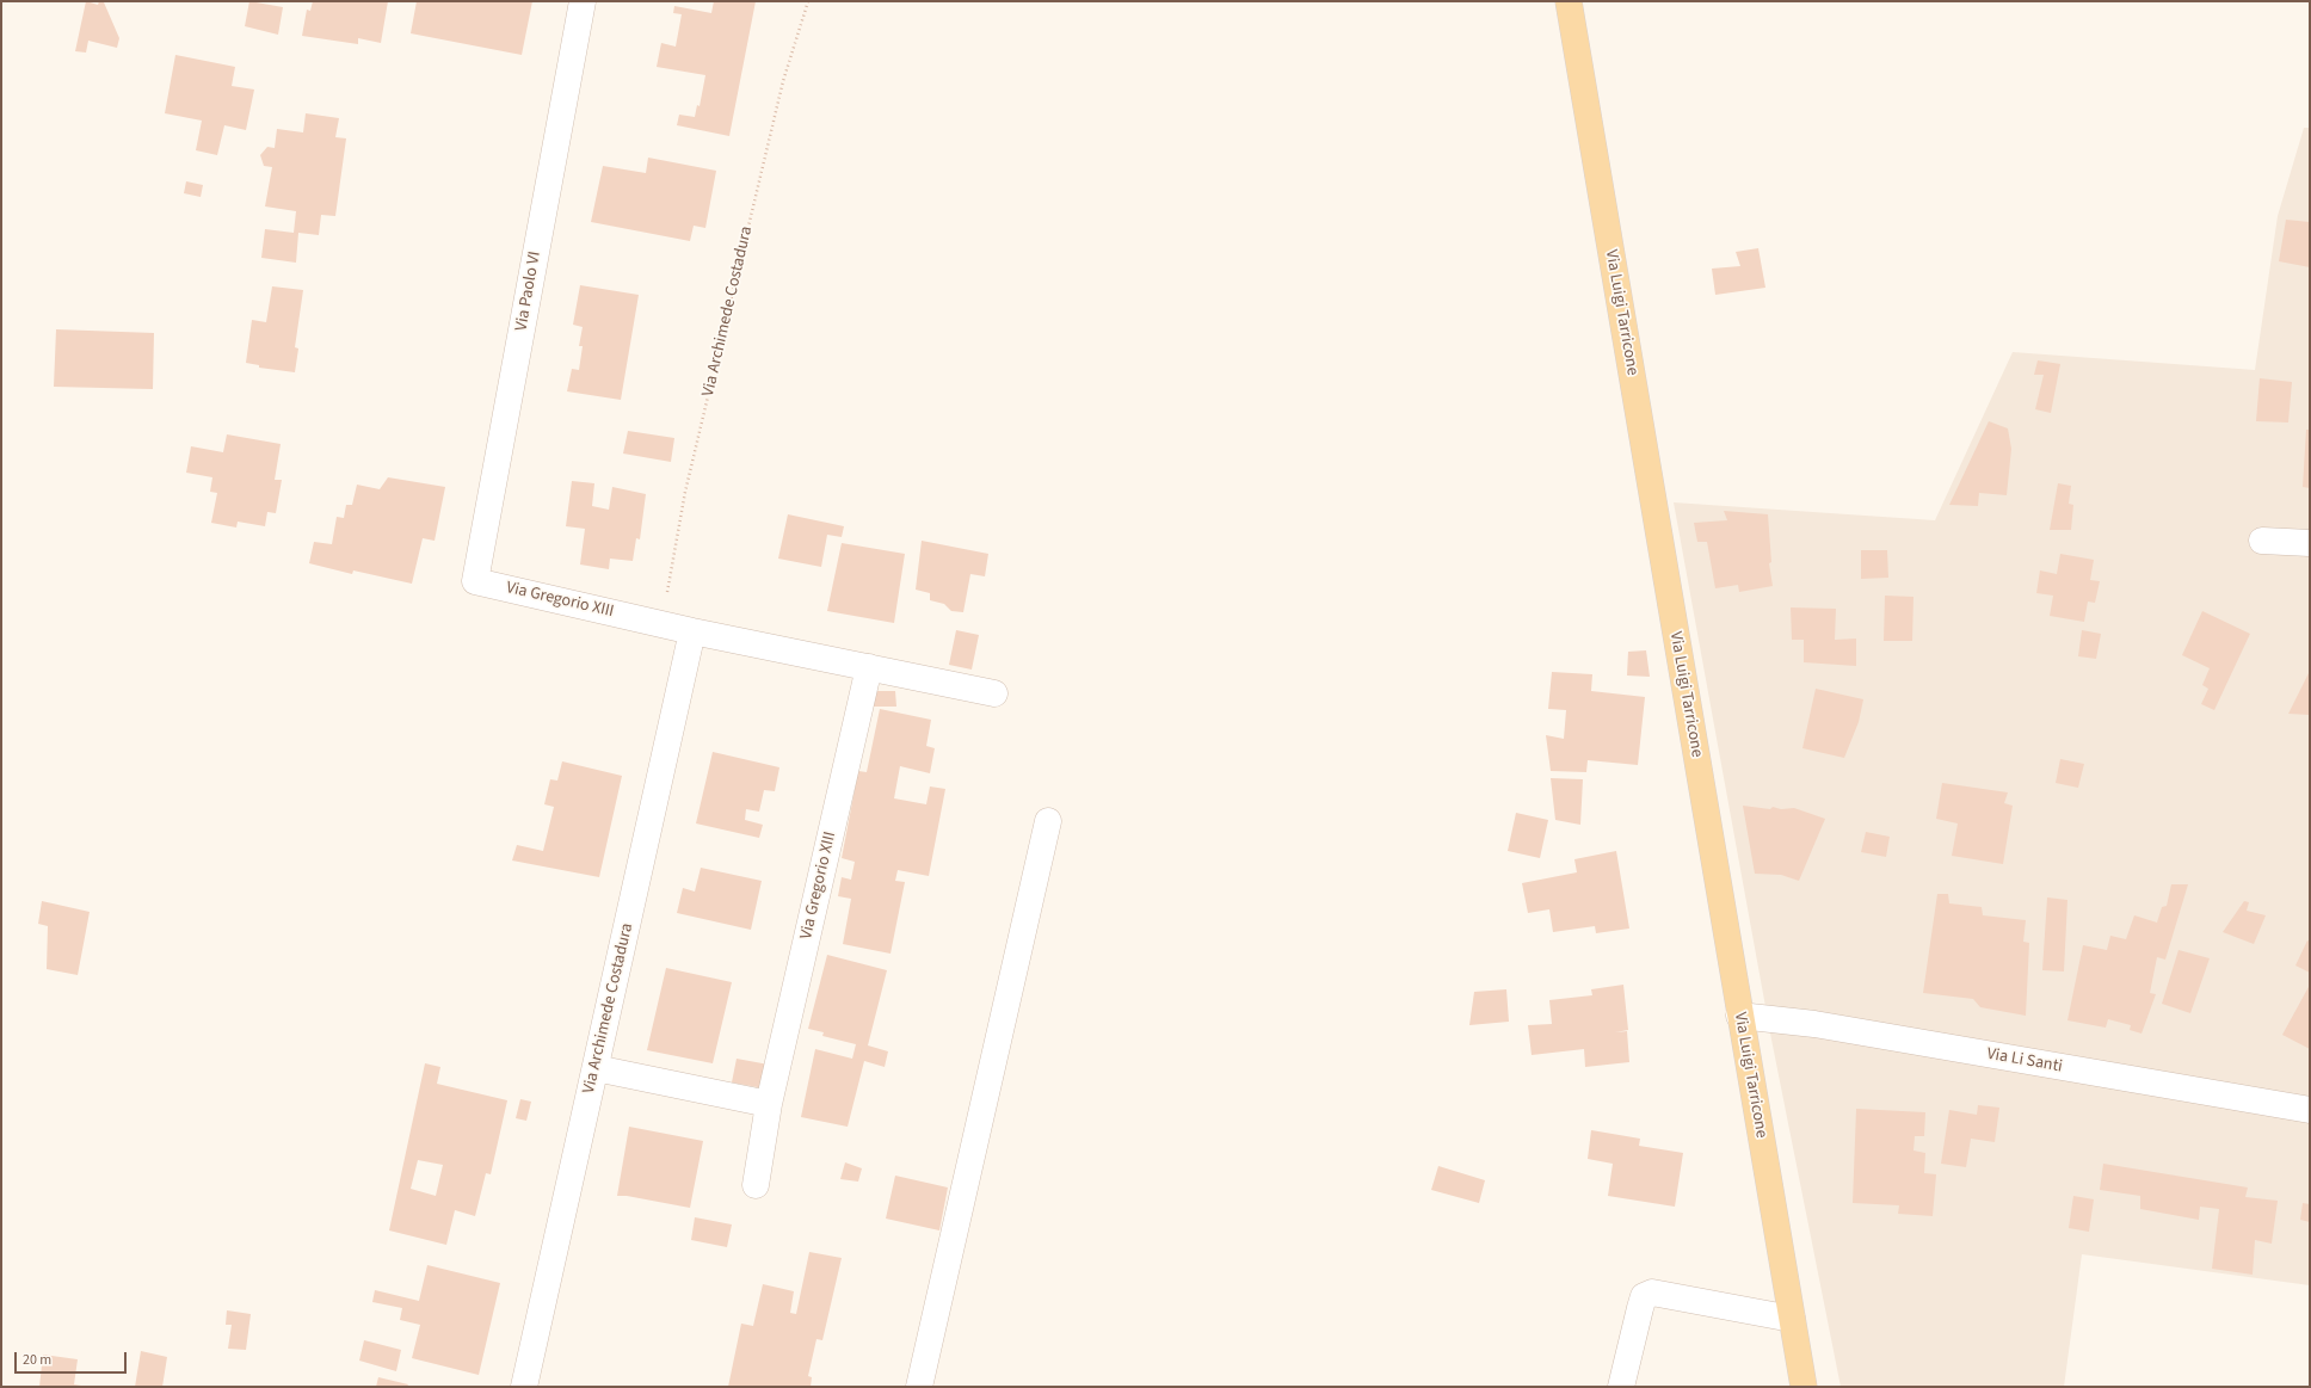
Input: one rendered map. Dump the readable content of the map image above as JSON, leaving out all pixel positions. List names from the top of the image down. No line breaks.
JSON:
{"streets":{"main road":["Via Luigi Tarricone"],"street":["Via Paolo VI","Via Archimede Costadura","Via Gregorio XIII","Via Li Santi"]},"crossings":[["Via Paolo VI","Via Gregorio XIII"],["Via Archimede Costadura","Via Gregorio XIII"],["Via Luigi Tarricone","Via Li Santi"]],"scale_bar":"20 m"}
